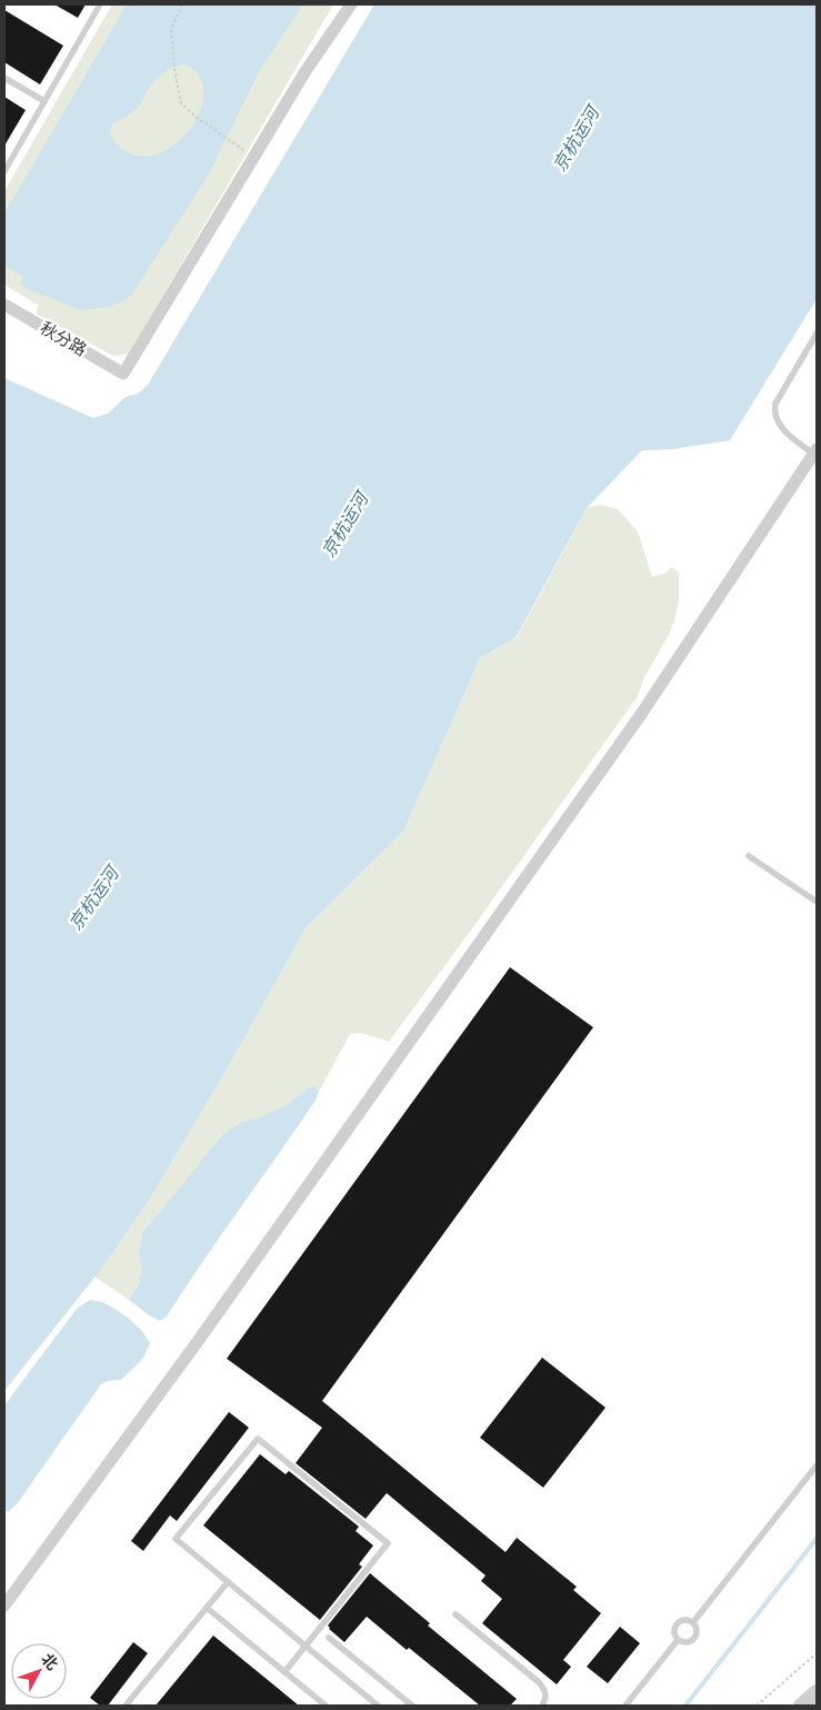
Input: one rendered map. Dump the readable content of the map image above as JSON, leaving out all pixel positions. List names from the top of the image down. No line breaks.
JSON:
{"streets":{"street":["秋分路"]},"water":["京杭运河"],"north":"top right"}
